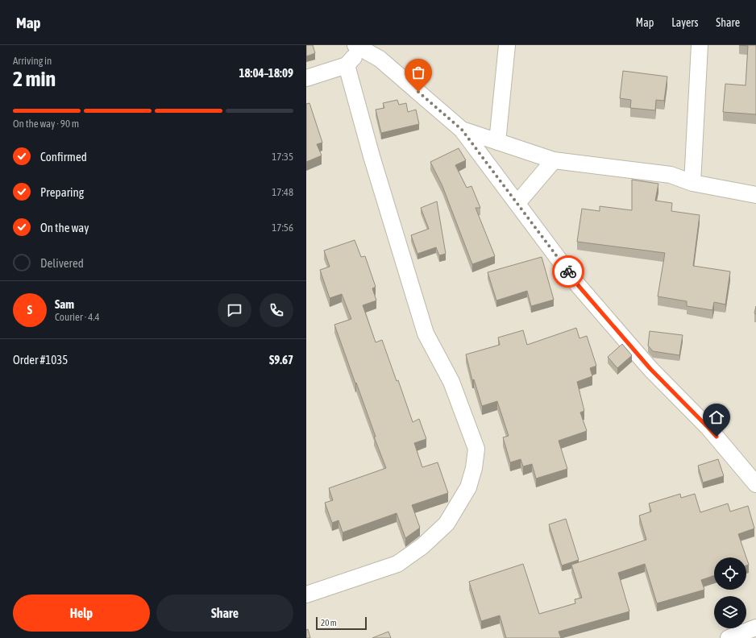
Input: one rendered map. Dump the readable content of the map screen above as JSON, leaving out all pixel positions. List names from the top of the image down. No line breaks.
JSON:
{"scale_bar":"20 m","page":{"header":"Map","nav":["Map","Layers","Share"],"heading":["2 min","Arriving in","18:04–18:09"],"panel":["Sam","Courier · 4.4","Order #1035","$9.67"],"bar":"On the way · 90 m","list":[["Confirmed","17:35"],["Preparing","17:48"],["On the way","17:56"],"Delivered"],"round":"S","buttons":["Help","Share"],"scale":"20 m"}}
